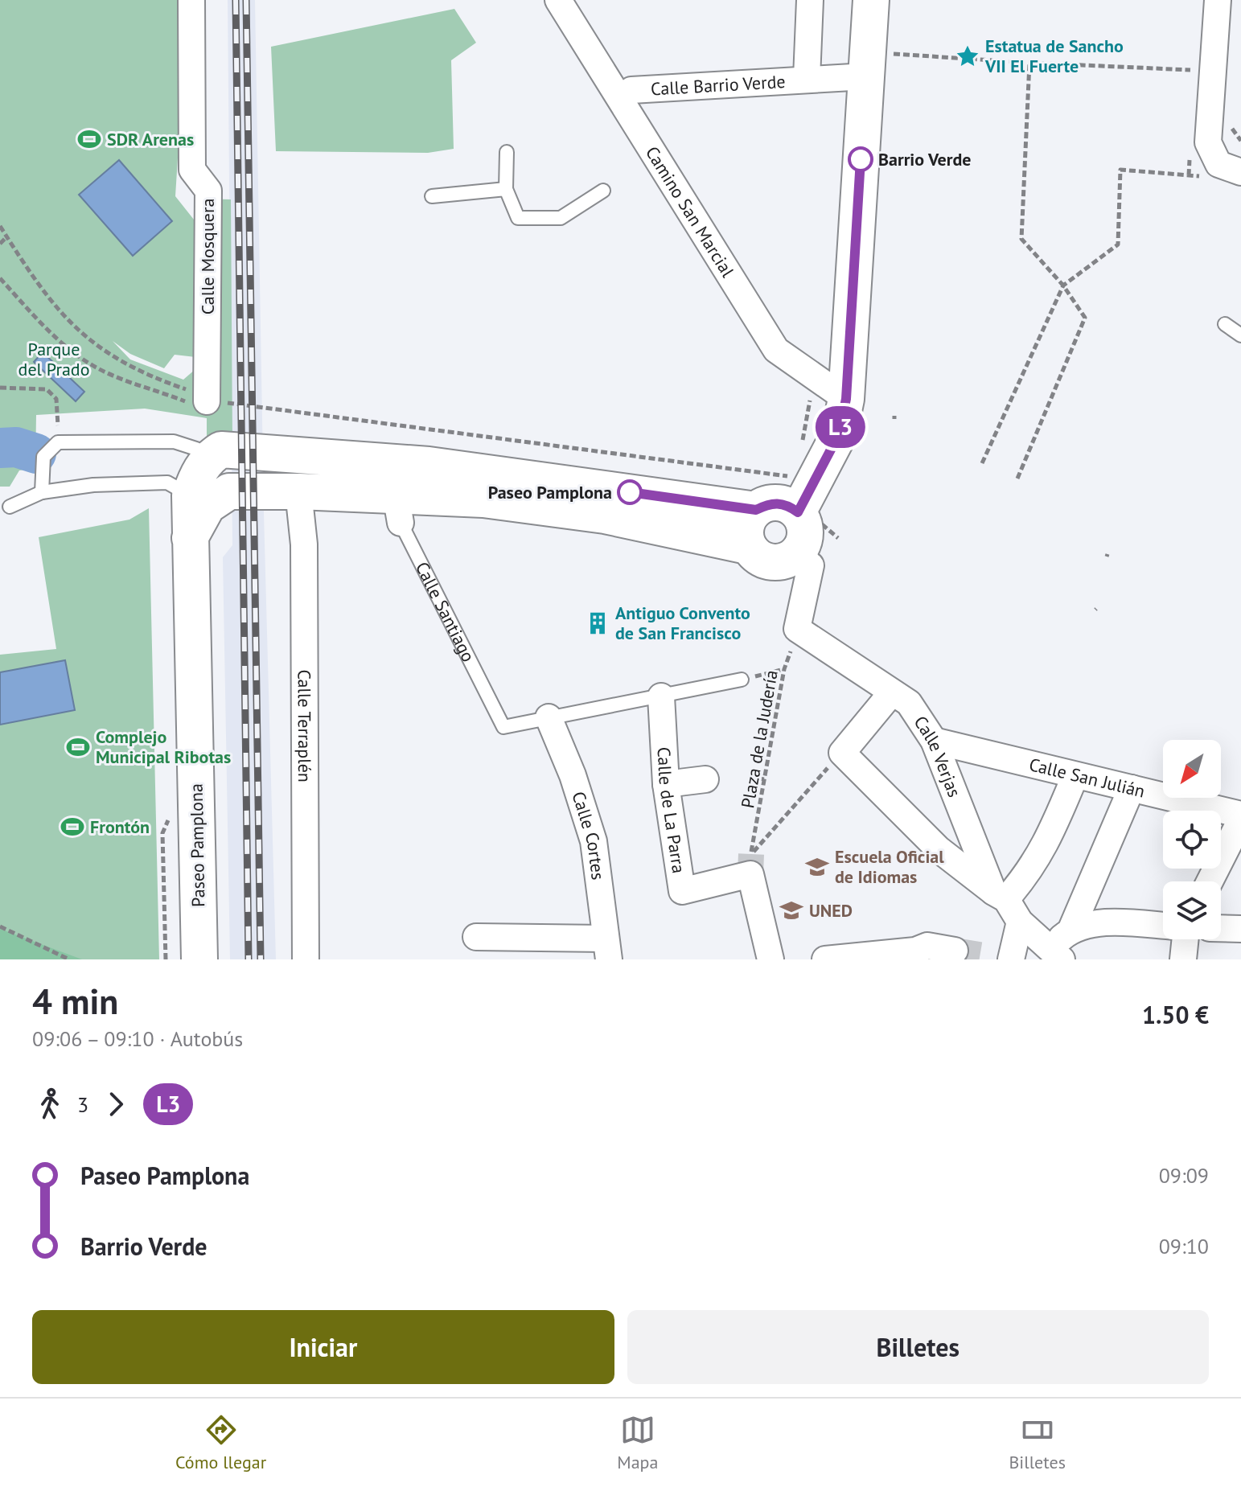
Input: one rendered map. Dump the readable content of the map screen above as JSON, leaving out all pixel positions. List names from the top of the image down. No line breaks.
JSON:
{"streets":{"main road":["Paseo Pamplona"],"street":["Calle Barrio Verde","Camino San Marcial","Calle Mosquera","Calle Terraplén","Calle Verjas","Calle San Julián","Calle de La Parra","Calle Cortes"],"lane":["Calle Santiago"],"path":["Plaza de la Judería"]},"crossings":[["Calle Santiago","Calle Cortes"],["Plaza de la Judería","Calle Verjas"],["Plaza de la Judería","Calle de La Parra"],["Calle Verjas","Calle San Julián"]],"parks":["Parque del Prado"],"places":{"place":["Estatua de Sancho VII El Fuerte"],"sports":["SDR Arenas","Complejo Municipal Ribotas","Frontón"],"other":["Barrio Verde","Paseo Pamplona"],"building":["Antiguo Convento de San Francisco"],"school or university":["Escuela Oficial de Idiomas","UNED"]},"lines":["bus line L3"],"north":"bottom left","page":{"on_map":"L3","heading":["4 min","09:06 – 09:10 · Autobús","1.50 €"],"legs":["3","L3"],"list":[{"name":"Paseo Pamplona","value":"09:09"},{"name":"Barrio Verde","value":"09:10"}],"buttons":["Iniciar","Billetes"],"tabs":["Cómo llegar","Mapa","Billetes"]}}
